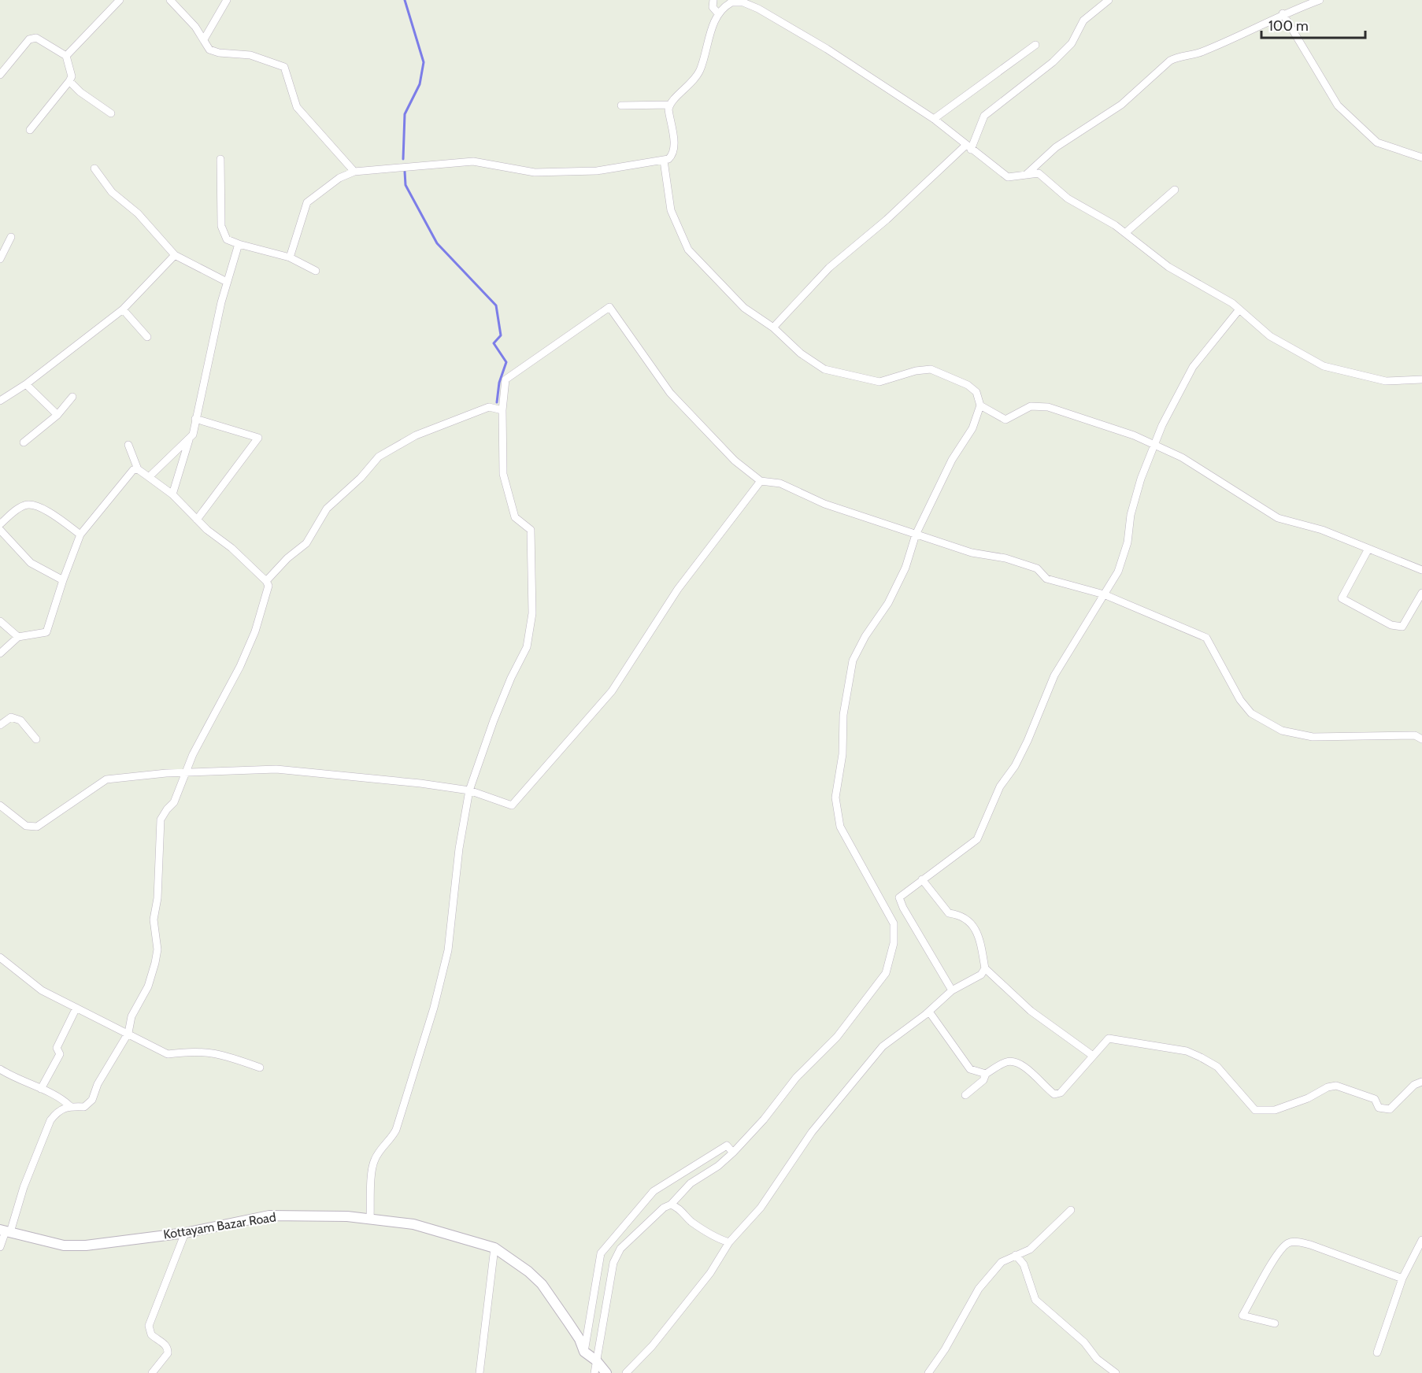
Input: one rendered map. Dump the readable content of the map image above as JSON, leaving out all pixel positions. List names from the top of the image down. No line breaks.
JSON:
{"streets":{"main road":["Kottayam Bazar Road"]},"scale_bar":"100 m"}
